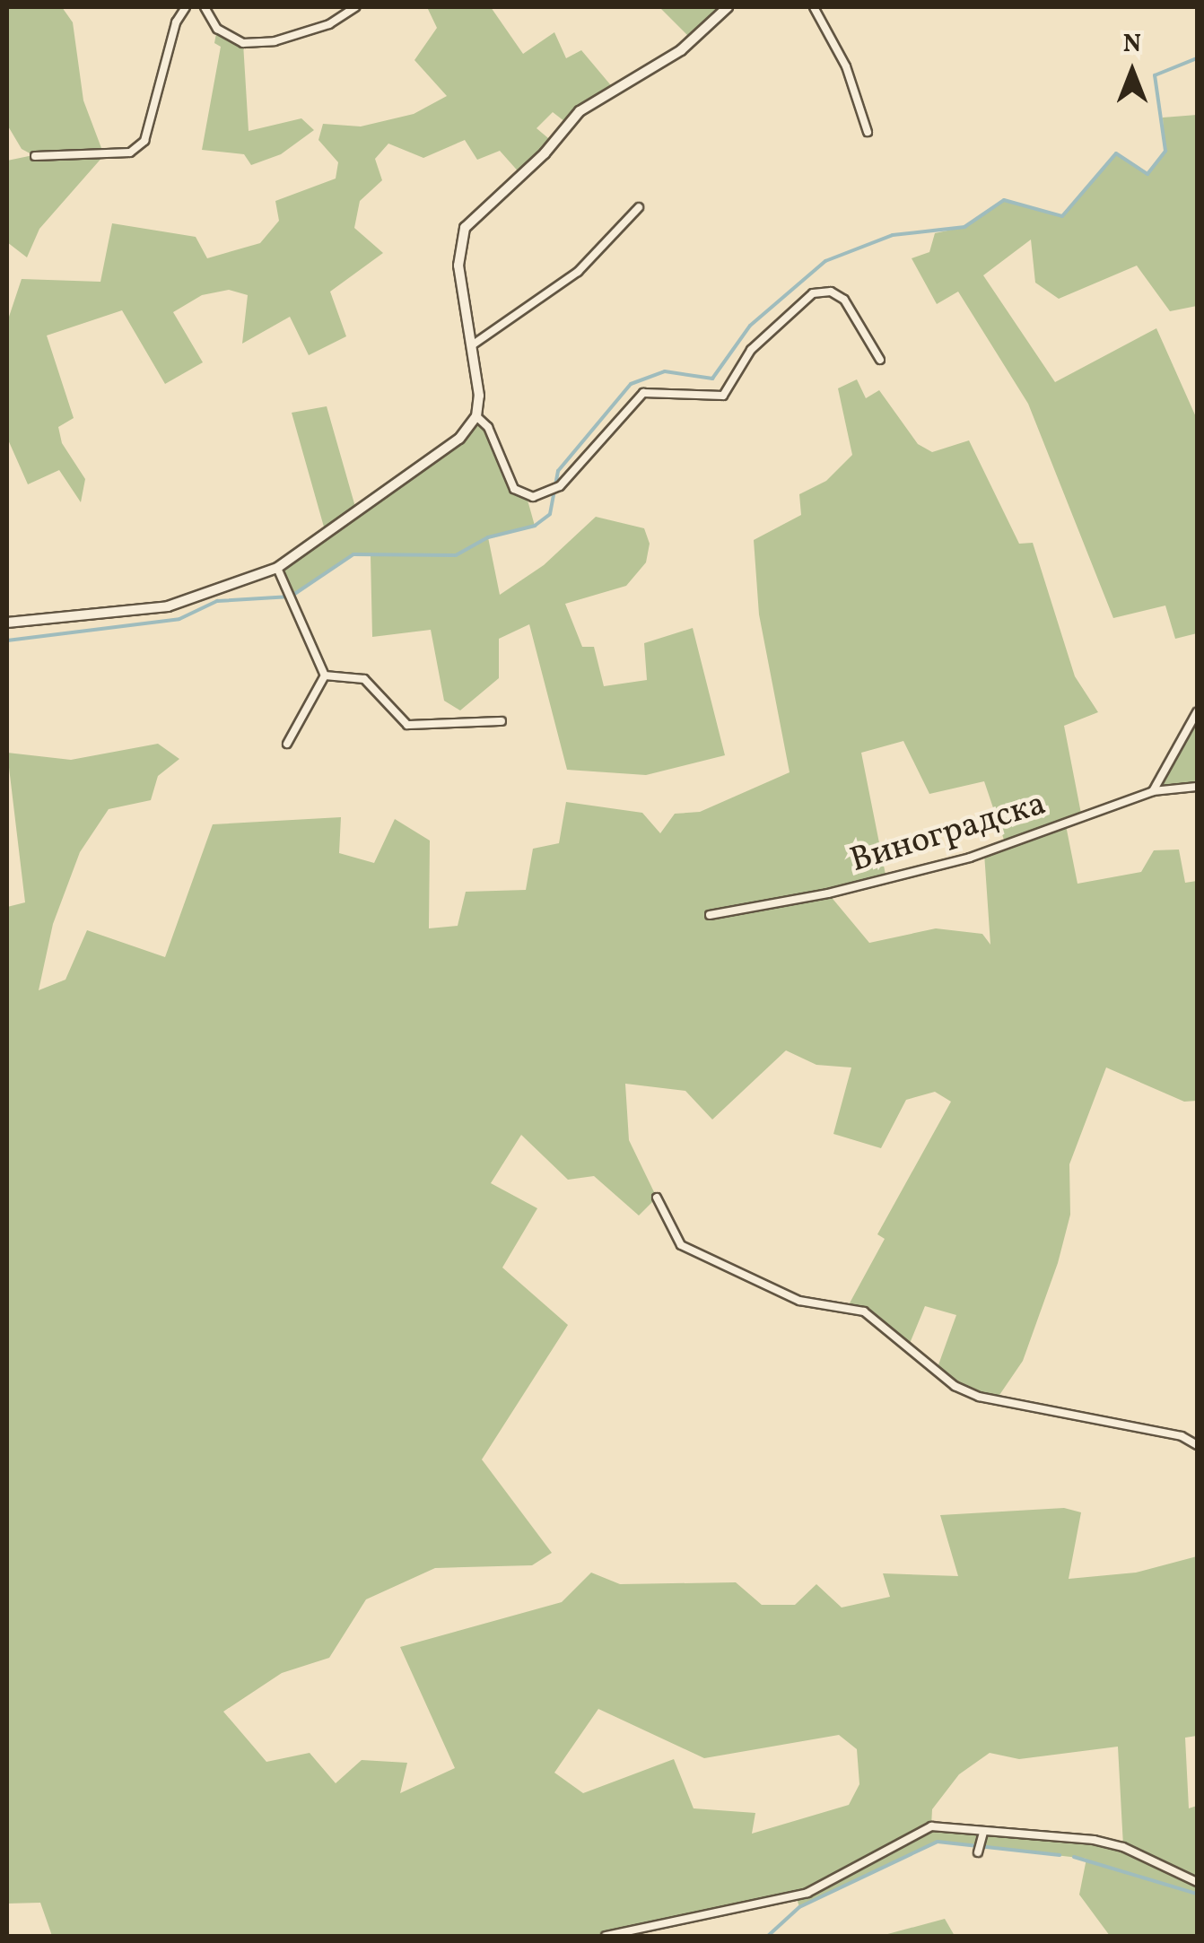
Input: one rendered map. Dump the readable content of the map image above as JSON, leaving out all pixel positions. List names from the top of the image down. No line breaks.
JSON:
{"streets":{"street":["Виноградска"]},"north":"top"}
